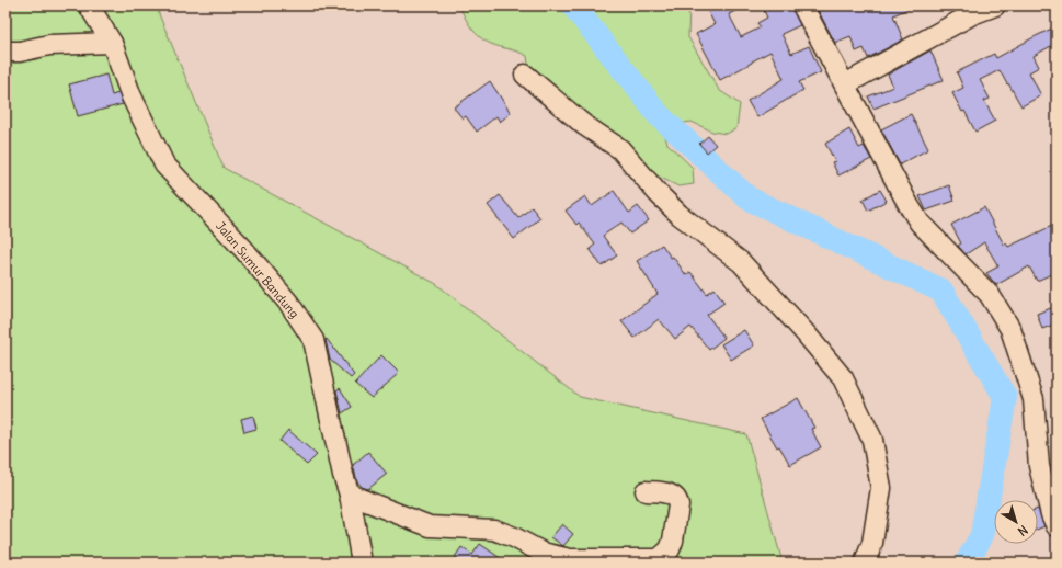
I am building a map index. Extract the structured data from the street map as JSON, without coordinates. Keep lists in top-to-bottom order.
{
  "streets": {
    "street": ["Jalan Sumur Bandung"]
  },
  "north": "bottom right"
}
